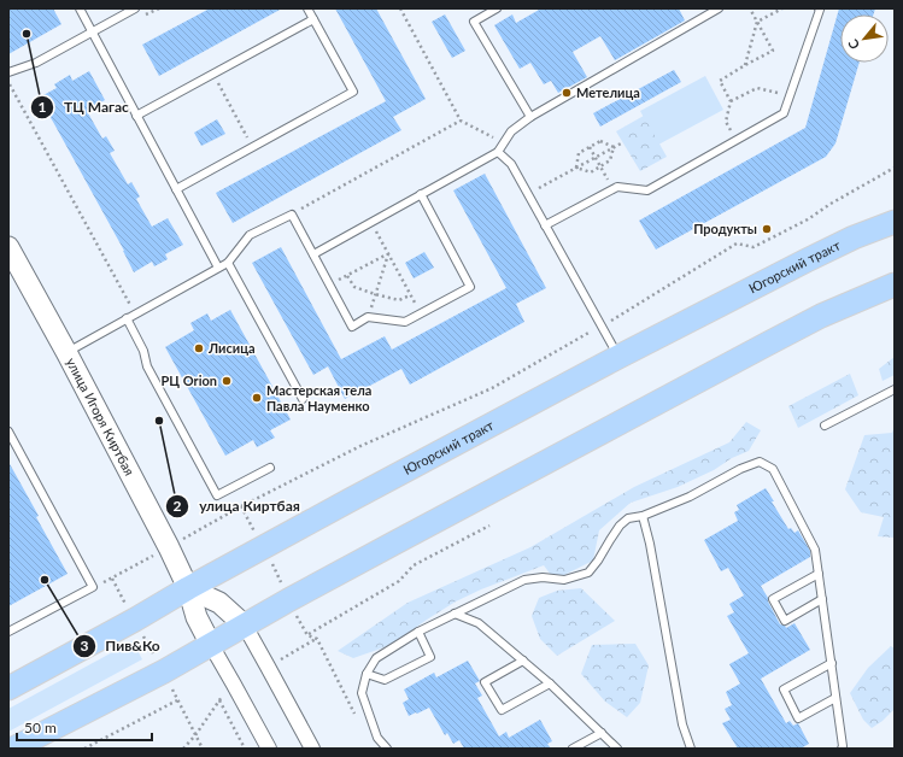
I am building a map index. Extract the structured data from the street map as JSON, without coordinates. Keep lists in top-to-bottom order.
{
  "streets": {
    "main road": ["Югорский тракт", "улица Игоря Киртбая"]
  },
  "crossings": [
    ["Югорский тракт", "улица Игоря Киртбая"]
  ],
  "places": [
    "ТЦ Магас",
    "Метелица",
    "Продукты",
    "Лисица",
    "РЦ Orion",
    "Мастерская тела Павла Науменко",
    "улица Киртбая",
    "Пив&Ко"
  ],
  "scale_bar": "50 m",
  "north": "bottom left"
}
